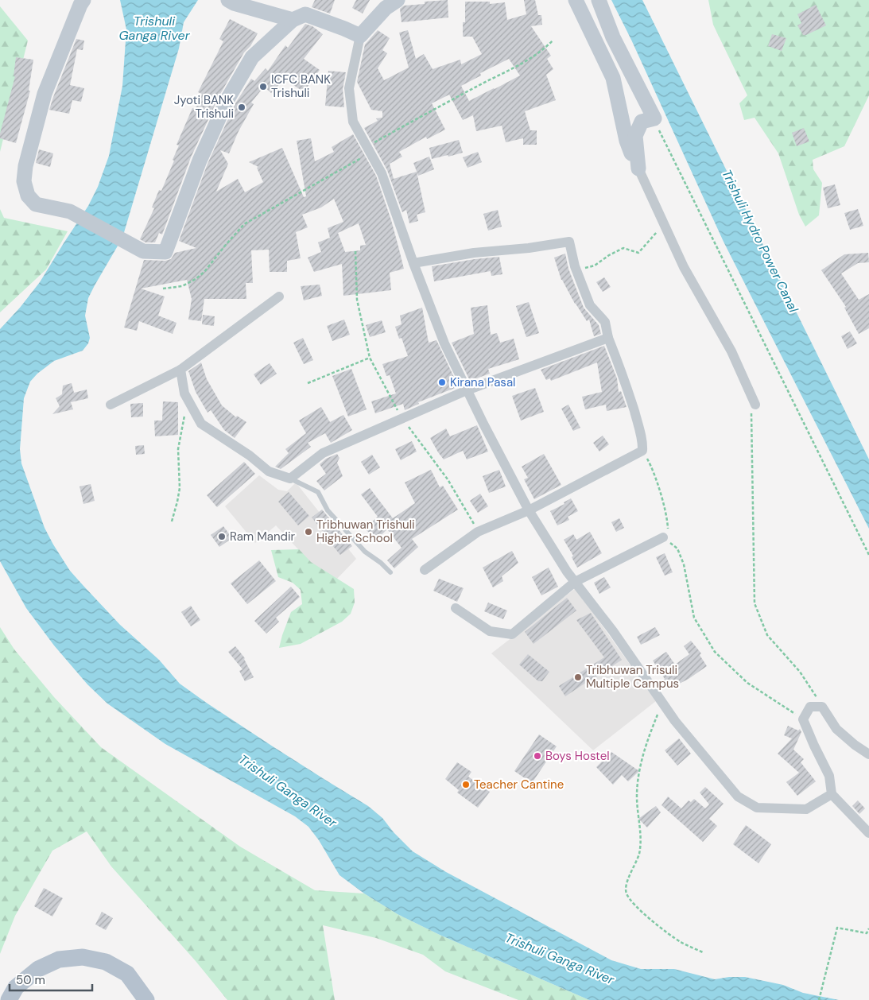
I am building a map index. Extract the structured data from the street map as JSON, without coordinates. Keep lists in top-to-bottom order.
{
  "water": ["Trishuli Ganga River", "Trishuli Hydro Power Canal"],
  "places": [
    "ICFC BANK Trishuli",
    "Jyoti BANK Trishuli",
    "Kirana Pasal",
    "Tribhuwan Trishuli Higher School",
    "Ram Mandir",
    "Tribhuwan Trisuli Multiple Campus",
    "Boys Hostel",
    "Teacher Cantine"
  ],
  "scale_bar": "50 m"
}
